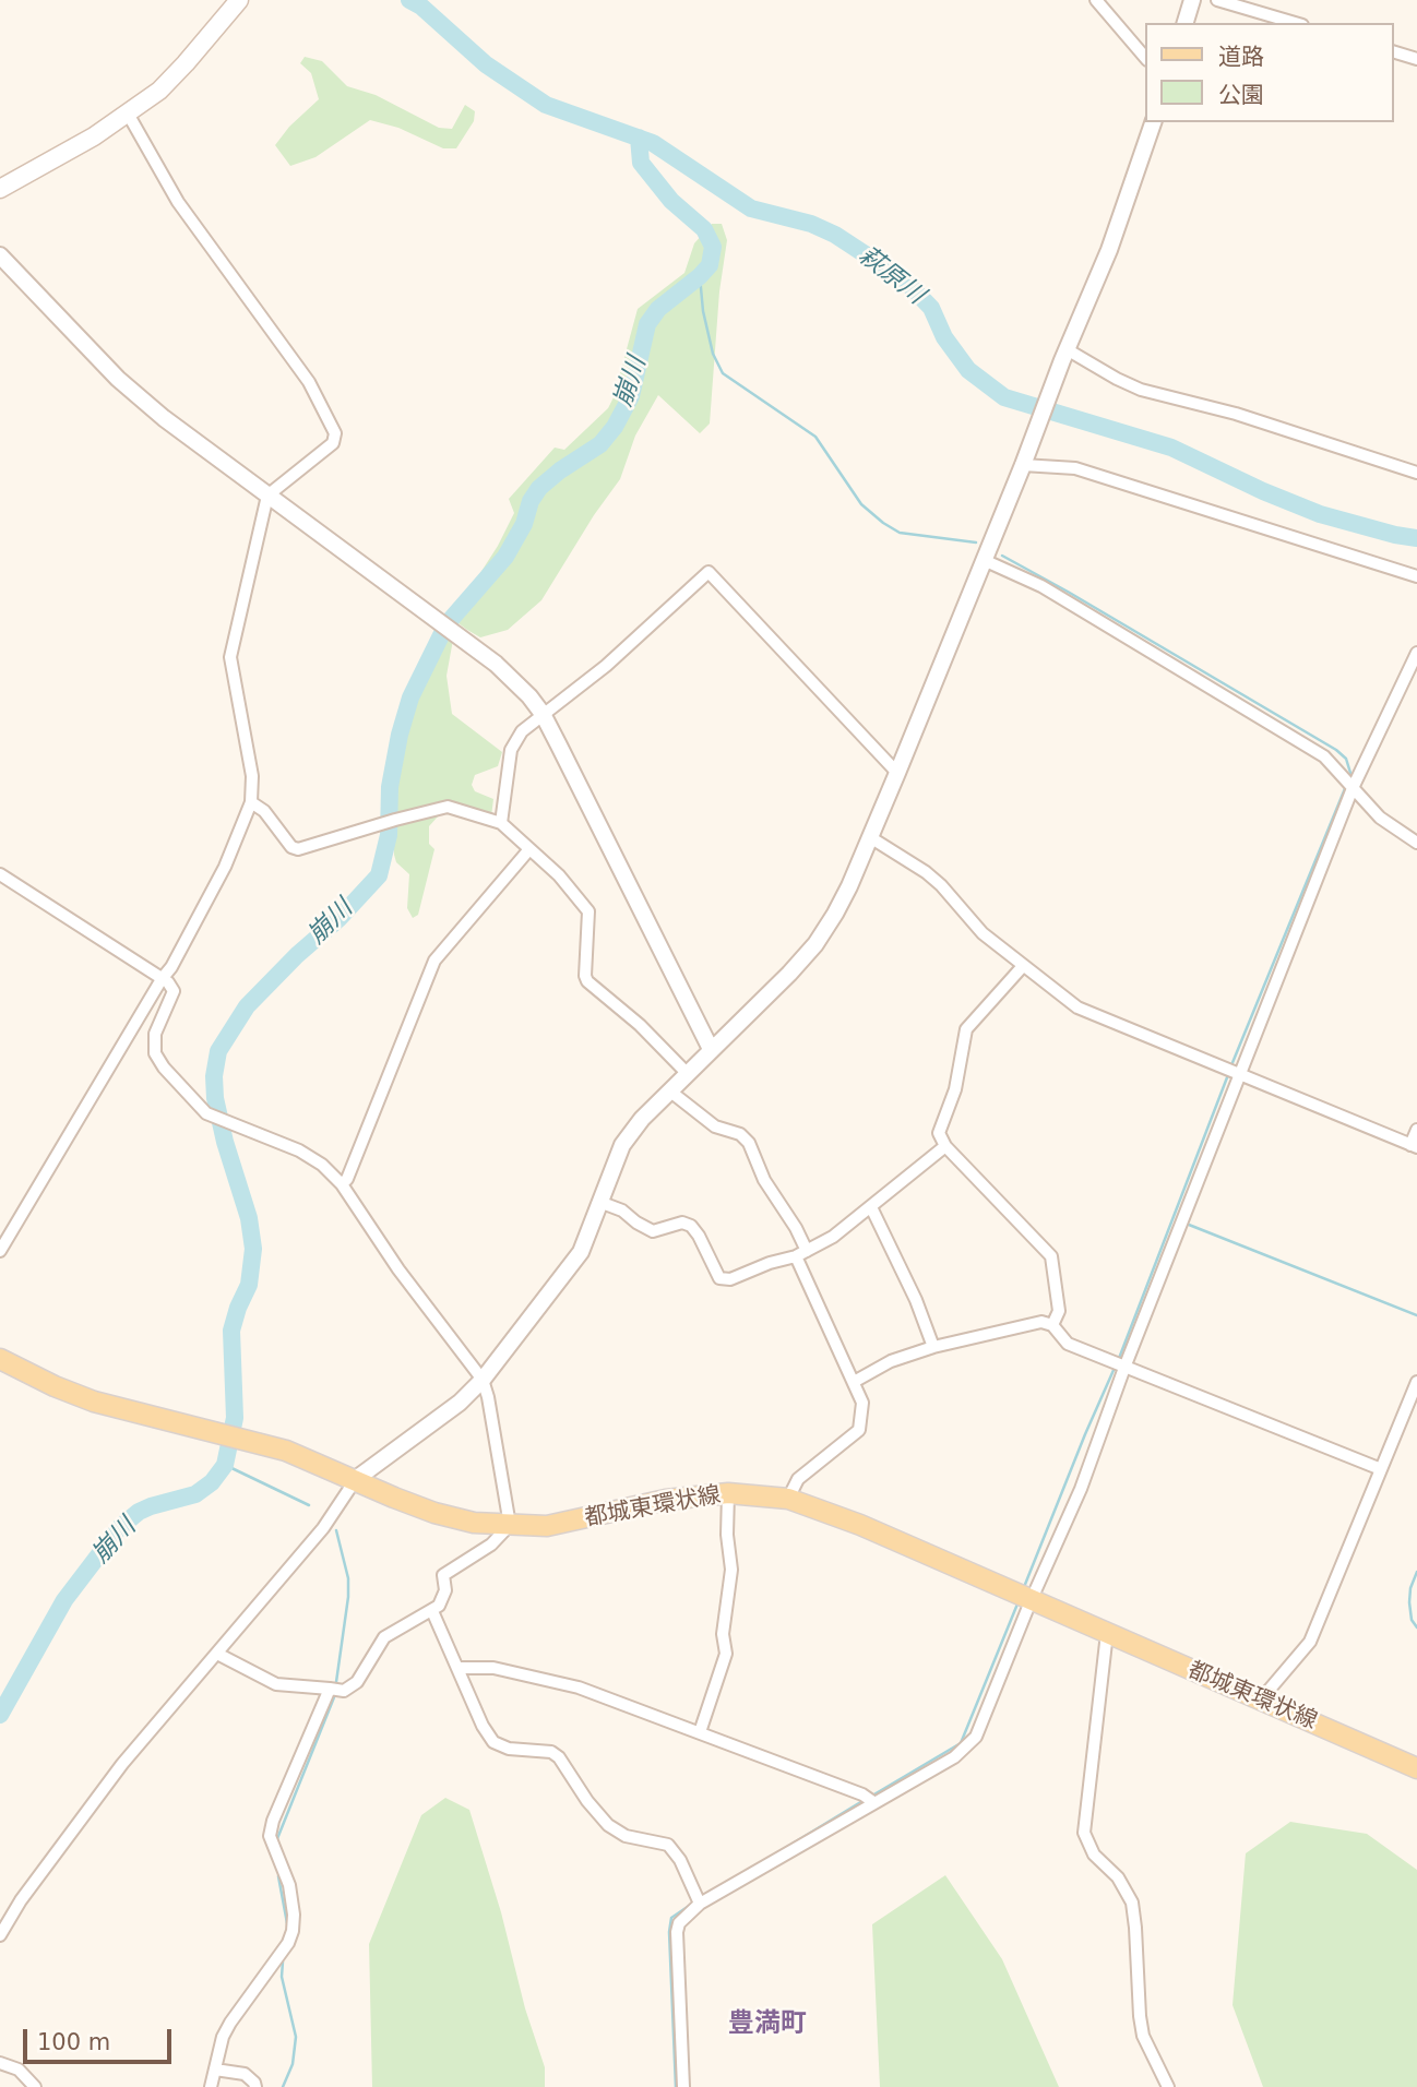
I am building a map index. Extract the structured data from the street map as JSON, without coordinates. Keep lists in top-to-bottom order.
{
  "streets": {
    "main road": ["都城東環状線"]
  },
  "districts": ["豊満町"],
  "water": ["萩原川", "崩川"],
  "legend": ["道路", "公園"],
  "scale_bar": "100 m"
}
